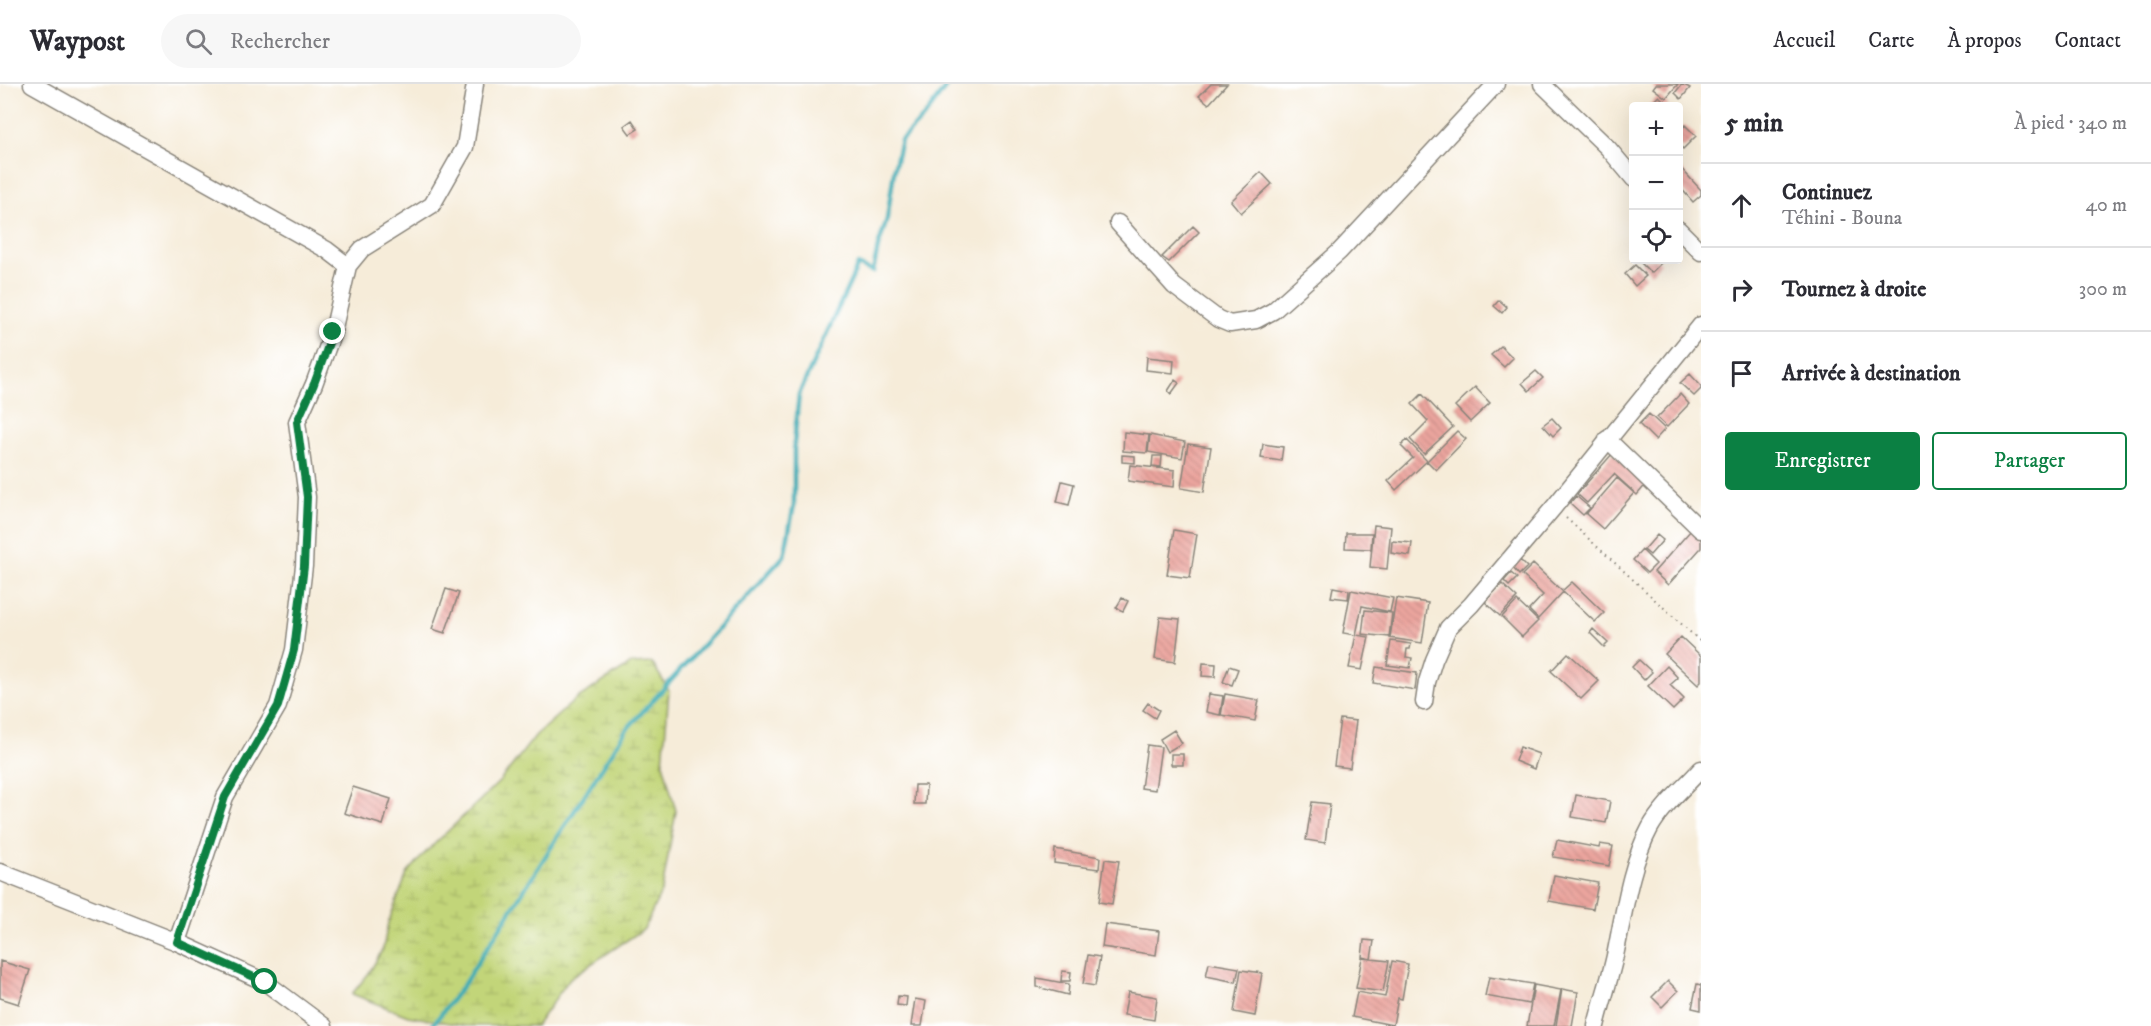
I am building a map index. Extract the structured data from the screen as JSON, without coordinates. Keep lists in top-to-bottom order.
{
  "page": {
    "header": "Waypost",
    "search": "Rechercher",
    "nav": [
      "Accueil",
      "Carte",
      "À propos",
      "Contact"
    ],
    "heading": ["5 min", "À pied · 340 m"],
    "map_buttons": ["+", "−"],
    "list": [
      ["Continuez", "Téhini - Bouna", "40 m"],
      ["Tournez à droite", "300 m"],
      "Arrivée à destination"
    ],
    "buttons": ["Enregistrer", "Partager"]
  }
}
